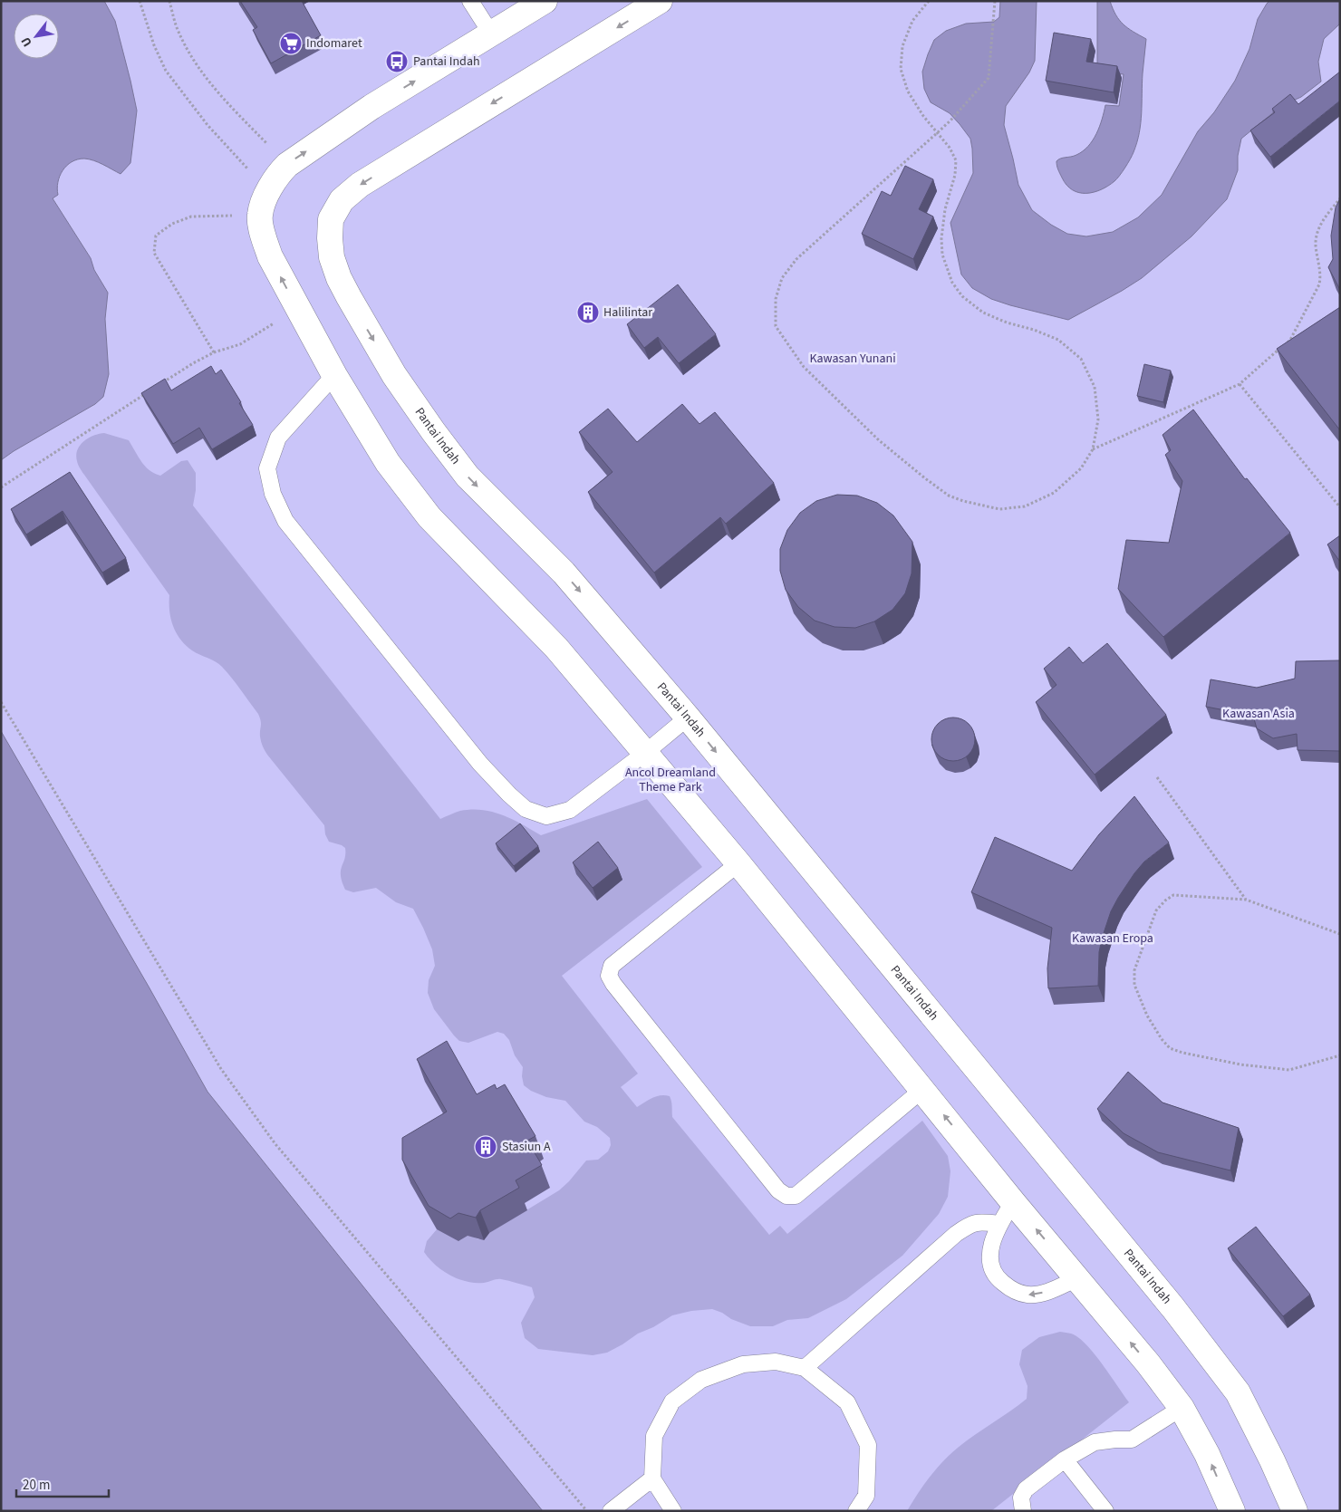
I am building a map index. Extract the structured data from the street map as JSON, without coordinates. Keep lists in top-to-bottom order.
{
  "streets": {
    "street": ["Pantai Indah"]
  },
  "parks": [
    "Kawasan Yunani",
    "Kawasan Asia",
    "Ancol Dreamland Theme Park",
    "Kawasan Eropa"
  ],
  "places": {
    "supermarket": ["Indomaret"],
    "bus stop": ["Pantai Indah"],
    "building": ["Halilintar", "Stasiun A"]
  },
  "scale_bar": "20 m",
  "north": "bottom left"
}
